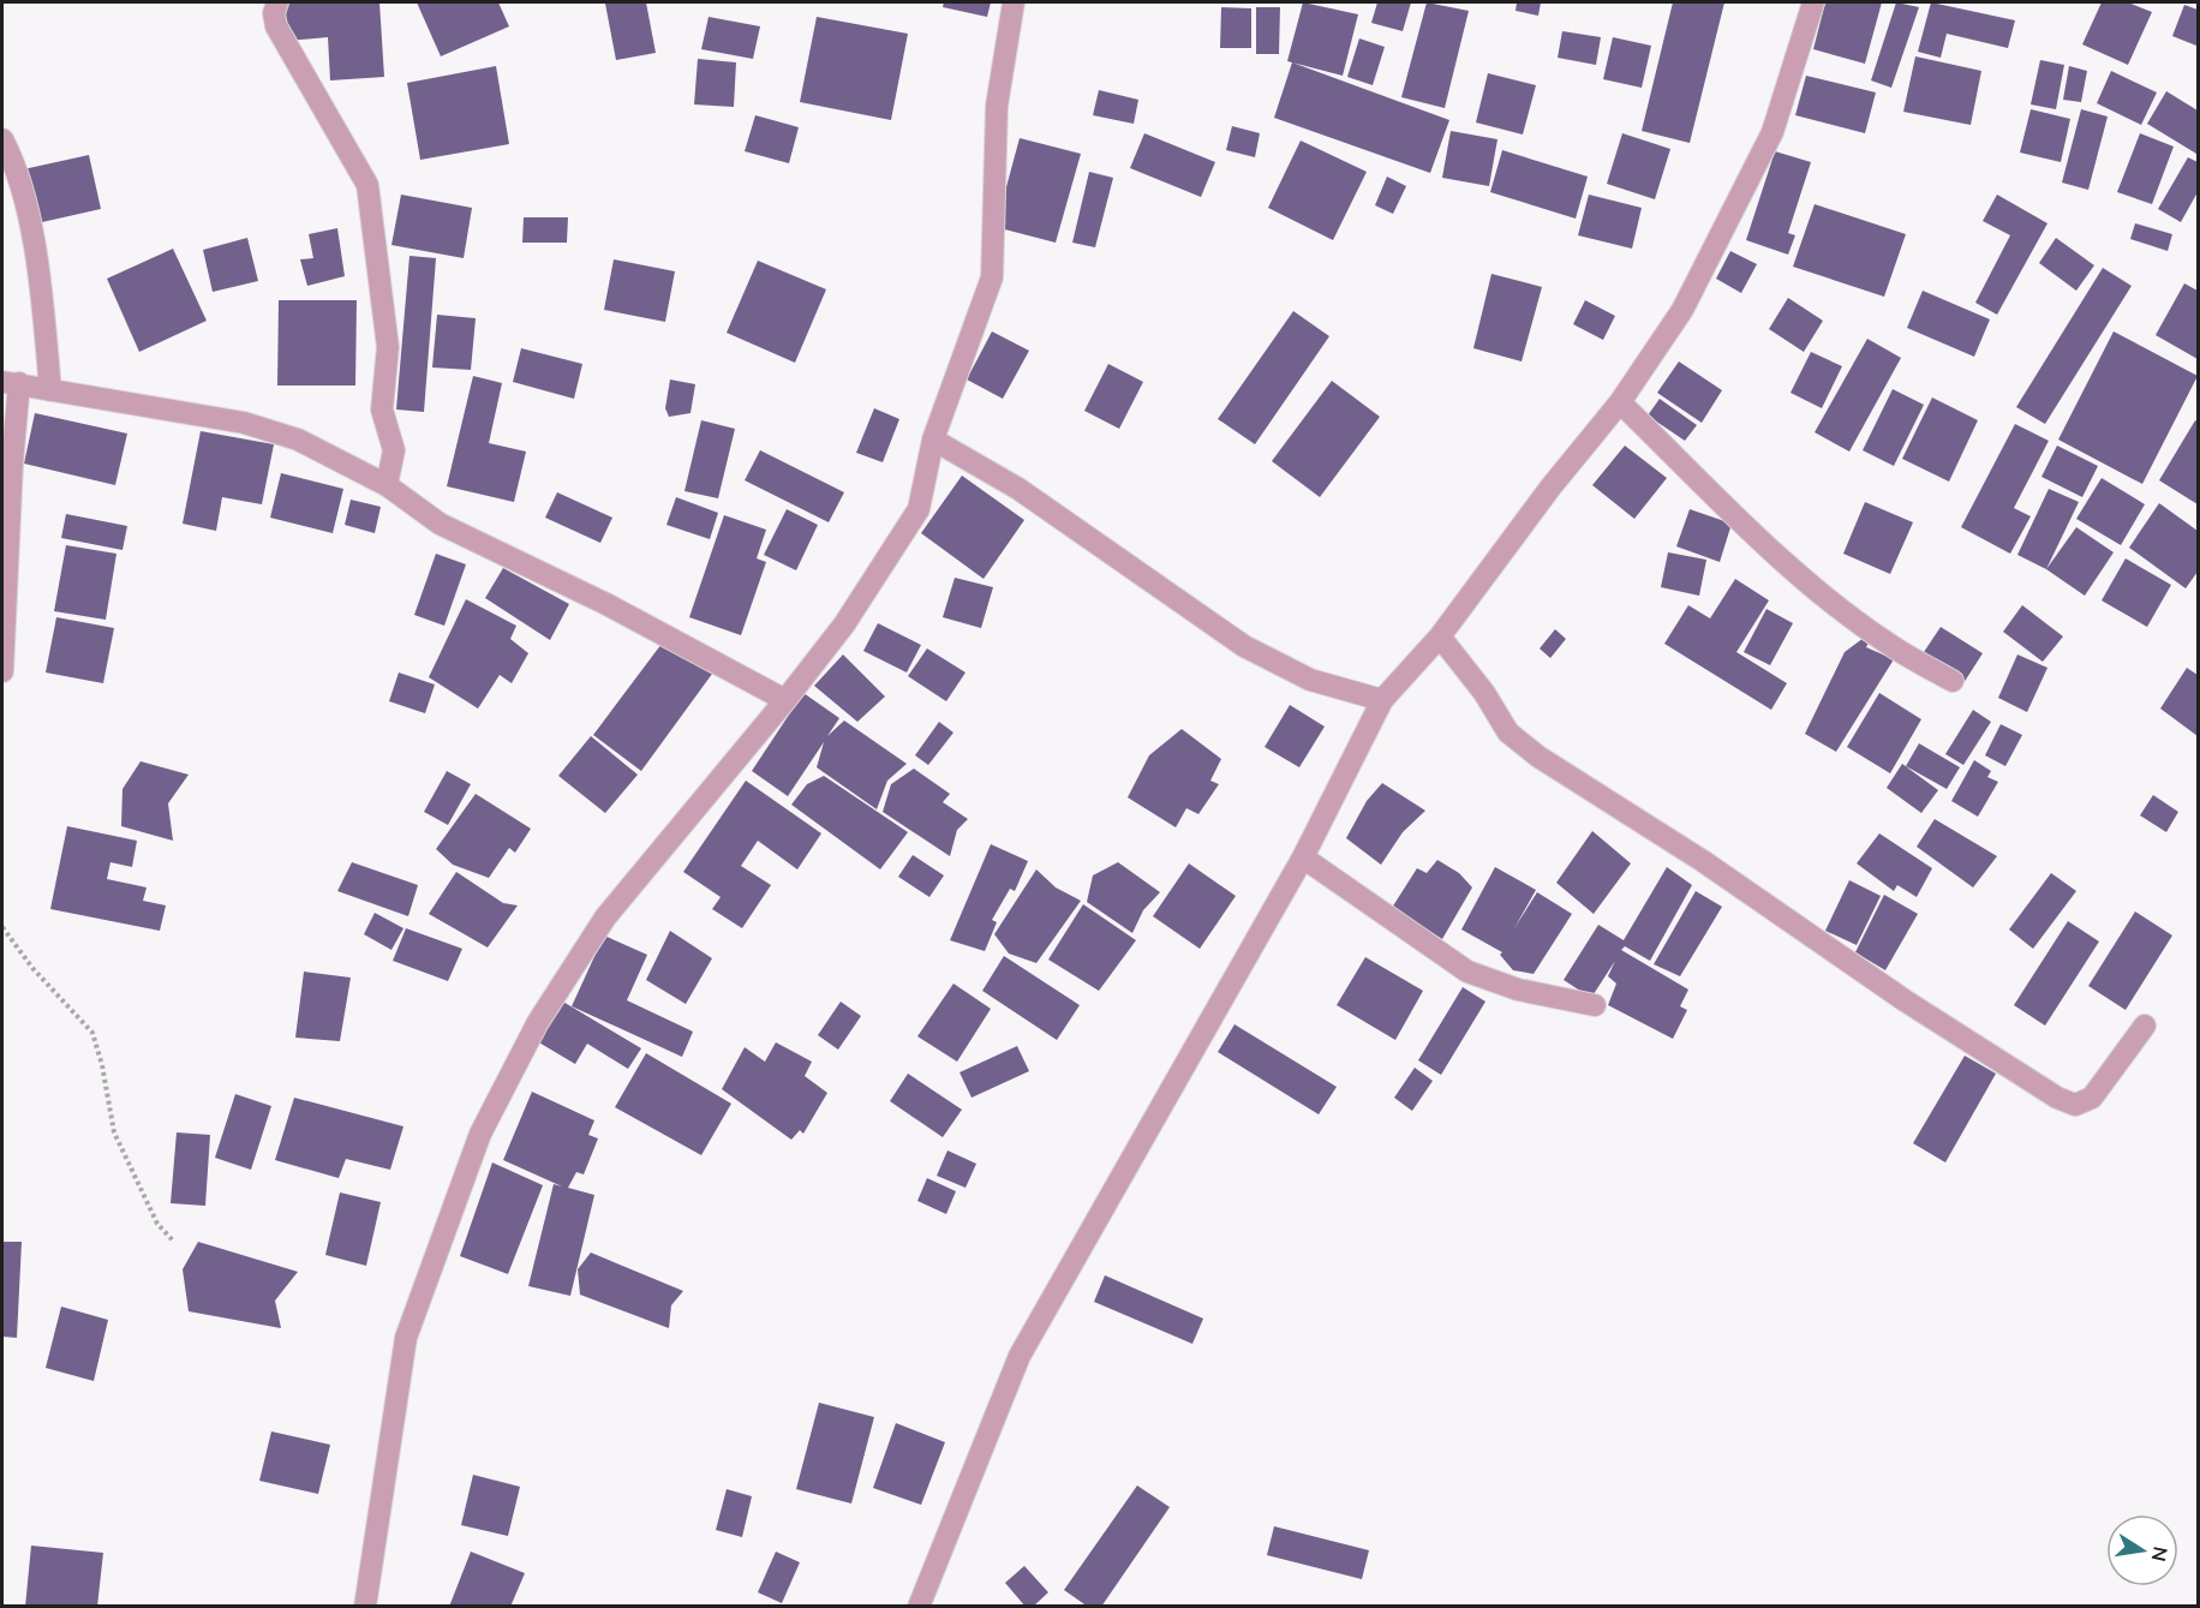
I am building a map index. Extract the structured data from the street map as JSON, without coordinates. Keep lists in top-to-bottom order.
{
  "north": "right"
}
